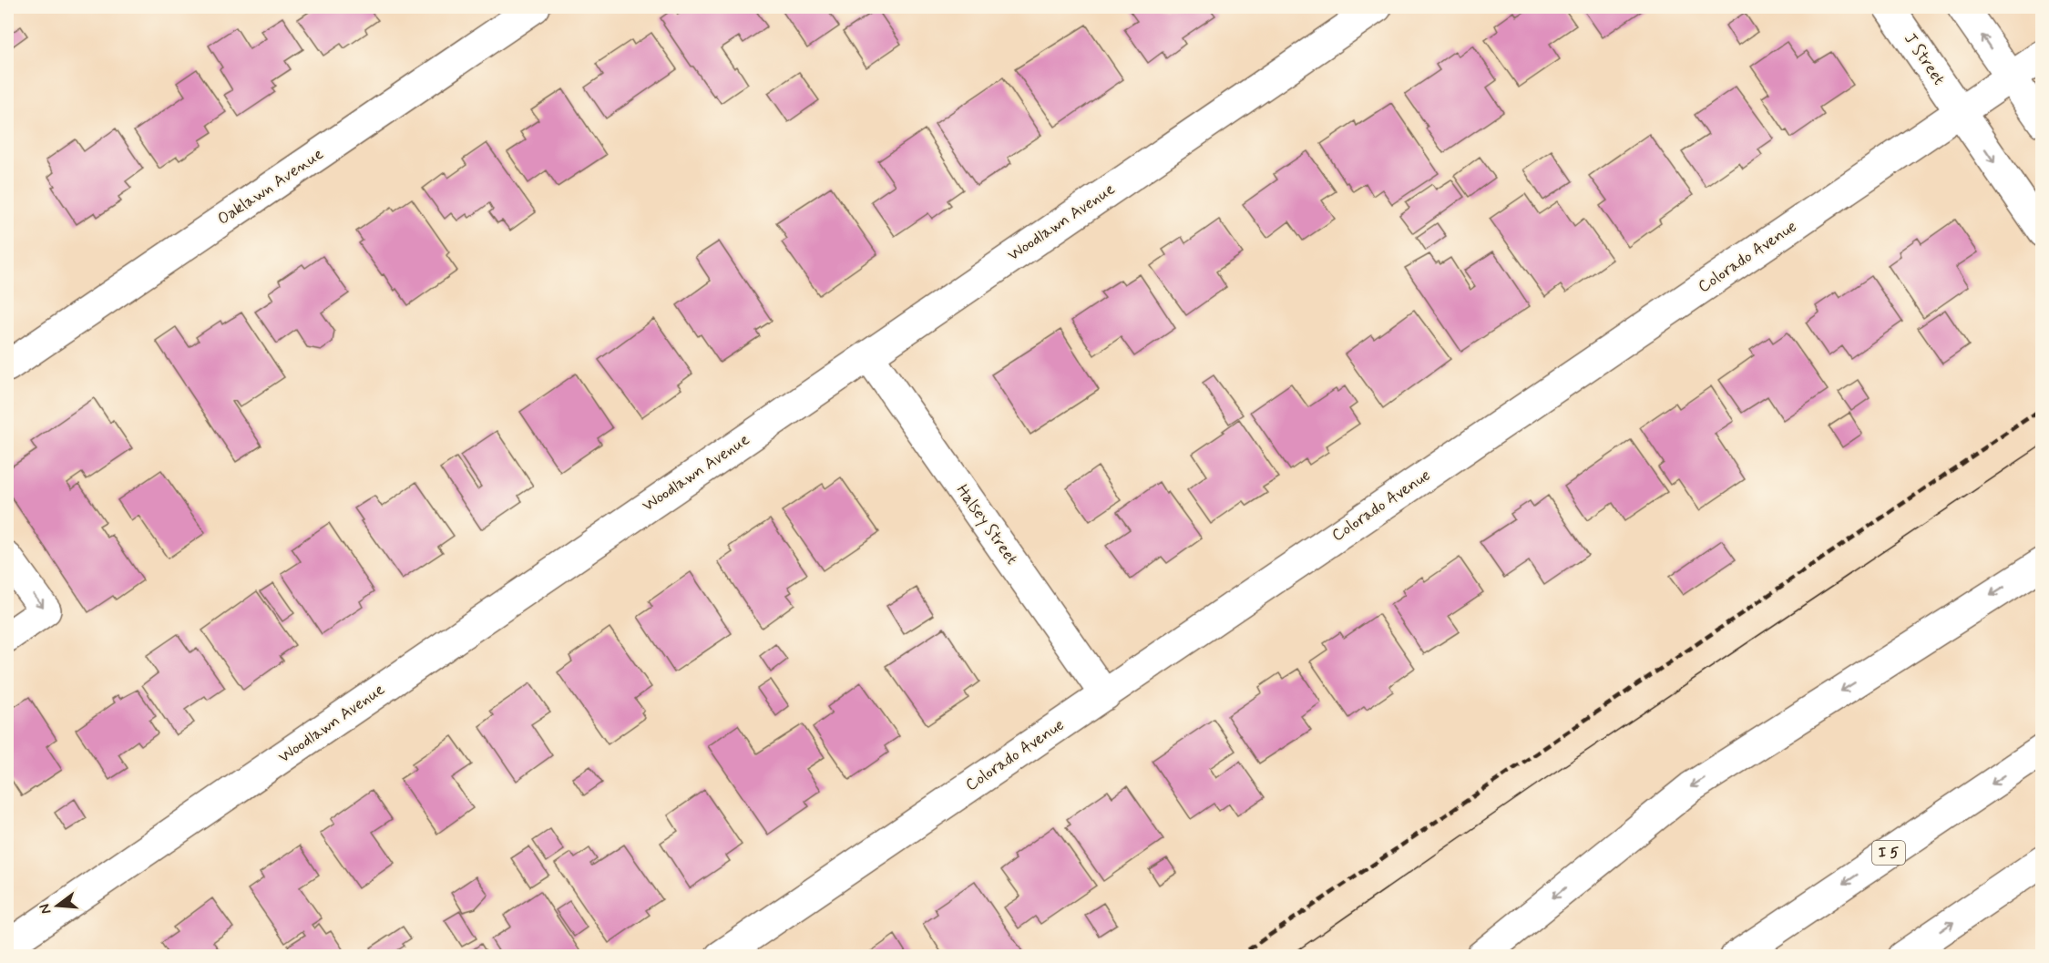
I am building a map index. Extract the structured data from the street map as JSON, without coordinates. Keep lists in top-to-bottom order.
{
  "streets": {
    "main road": [
      "J Street",
      "Oaklawn Avenue",
      "Woodlawn Avenue",
      "Colorado Avenue",
      "Halsey Street",
      "I 5"
    ]
  },
  "crossings": [
    ["J Street", "Colorado Avenue"],
    ["Woodlawn Avenue", "Halsey Street"],
    ["Colorado Avenue", "Halsey Street"]
  ],
  "north": "left"
}
